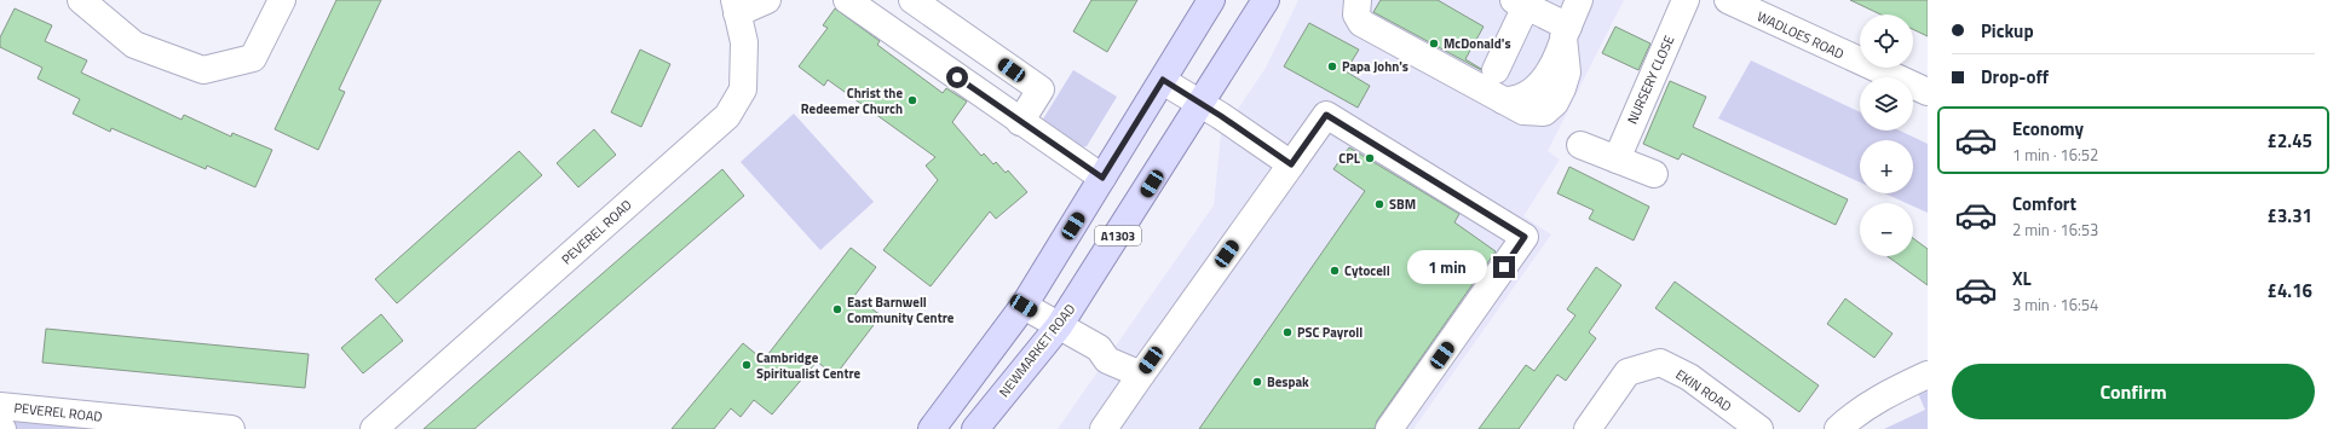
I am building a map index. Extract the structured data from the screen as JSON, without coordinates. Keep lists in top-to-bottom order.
{
  "streets": {
    "main road": ["A1303", "NEWMARKET ROAD"],
    "street": [
      "WADLOES ROAD",
      "NURSERY CLOSE",
      "PEVEREL ROAD",
      "EKIN ROAD"
    ]
  },
  "places": [
    "McDonald's",
    "Papa John's",
    "Christ the Redeemer Church",
    "CPL",
    "SBM",
    "Cytocell",
    "East Barnwell Community Centre",
    "PSC Payroll",
    "Cambridge Spiritualist Centre",
    "Bespak"
  ],
  "page": {
    "banner": ["Pickup", "Drop-off"],
    "map_buttons": ["+", "−"],
    "list": [
      {
        "name": "Economy",
        "note": "1 min · 16:52",
        "value": "£2.45"
      },
      {
        "name": "Comfort",
        "note": "2 min · 16:53",
        "value": "£3.31"
      },
      {
        "name": "XL",
        "note": "3 min · 16:54",
        "value": "£4.16"
      }
    ],
    "bubble": "1 min",
    "buttons": "Confirm"
  }
}
